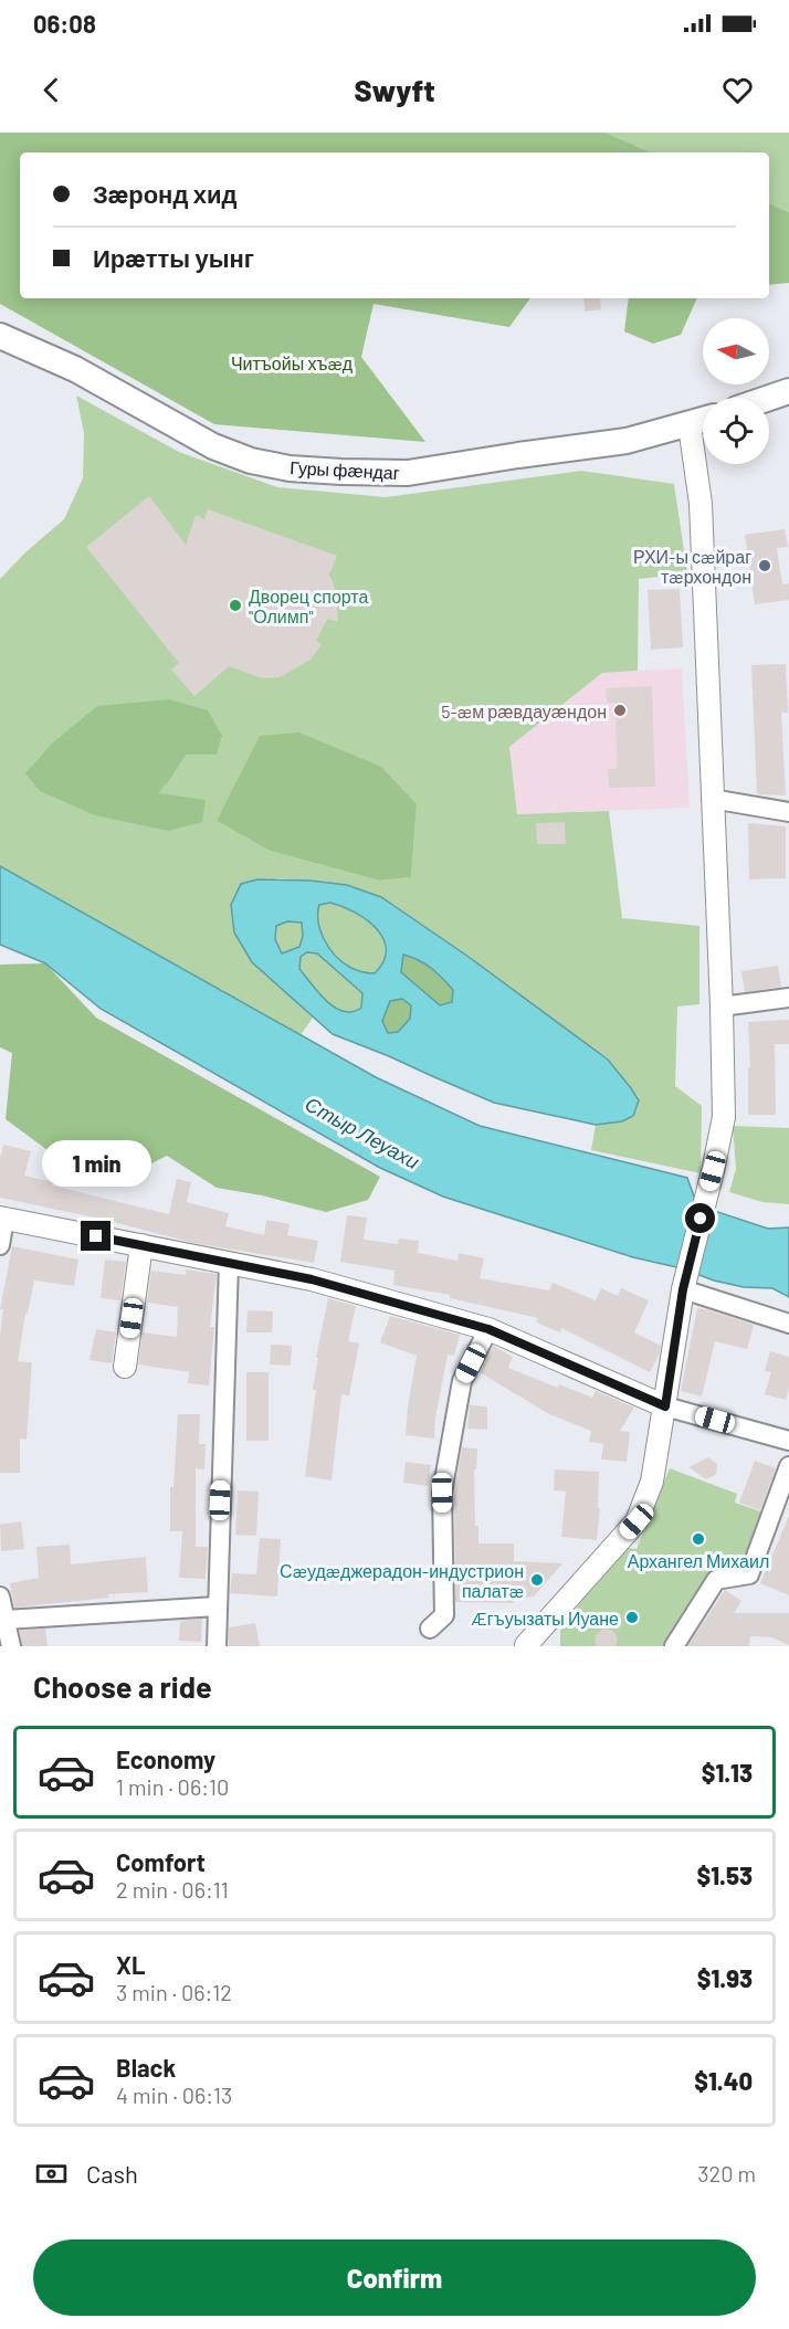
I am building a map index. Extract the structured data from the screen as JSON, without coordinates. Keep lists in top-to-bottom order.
{
  "streets": {
    "main road": ["Гуры фӕндаг"]
  },
  "water": ["Стыр Леуахи"],
  "parks": ["Читъойы хъæд"],
  "places": [
    "РХИ-ы сæйраг тæрхондон",
    "Дворец спорта \"Олимп\"",
    "5-æм рӕвдауӕндон",
    "Архангел Михаил",
    "Сæудæджерадон-индустрион палатæ",
    "Æгъуызаты Иуане"
  ],
  "north": "left",
  "page": {
    "status": "06:08",
    "header": "Swyft",
    "banner": ["Зæронд хид", "Ирæтты уынг"],
    "bubble": "1 min",
    "heading": "Choose a ride",
    "list": [
      {
        "name": "Economy",
        "note": "1 min · 06:10",
        "value": "$1.13"
      },
      {
        "name": "Comfort",
        "note": "2 min · 06:11",
        "value": "$1.53"
      },
      {
        "name": "XL",
        "note": "3 min · 06:12",
        "value": "$1.93"
      },
      {
        "name": "Black",
        "note": "4 min · 06:13",
        "value": "$1.40"
      }
    ],
    "pay": ["Cash", "320 m"],
    "buttons": "Confirm"
  }
}
